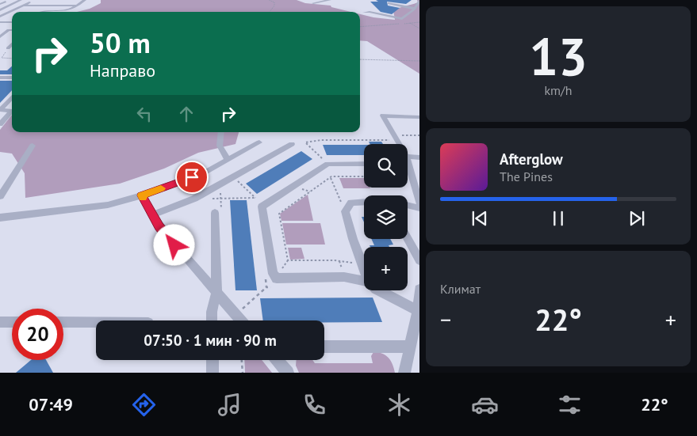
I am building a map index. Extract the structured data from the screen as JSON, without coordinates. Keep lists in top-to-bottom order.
{
  "page": {
    "tile": [
      ["13", "km/h"],
      "Климат"
    ],
    "turn": ["50 m", "Направо"],
    "song": ["Afterglow", "The Pines"],
    "map_buttons": "+",
    "heat": ["−", "22°", "+"],
    "limit": "20",
    "trip": "07:50 · 1 мин · 90 m",
    "tabs": ["07:49", "22°"]
  }
}
